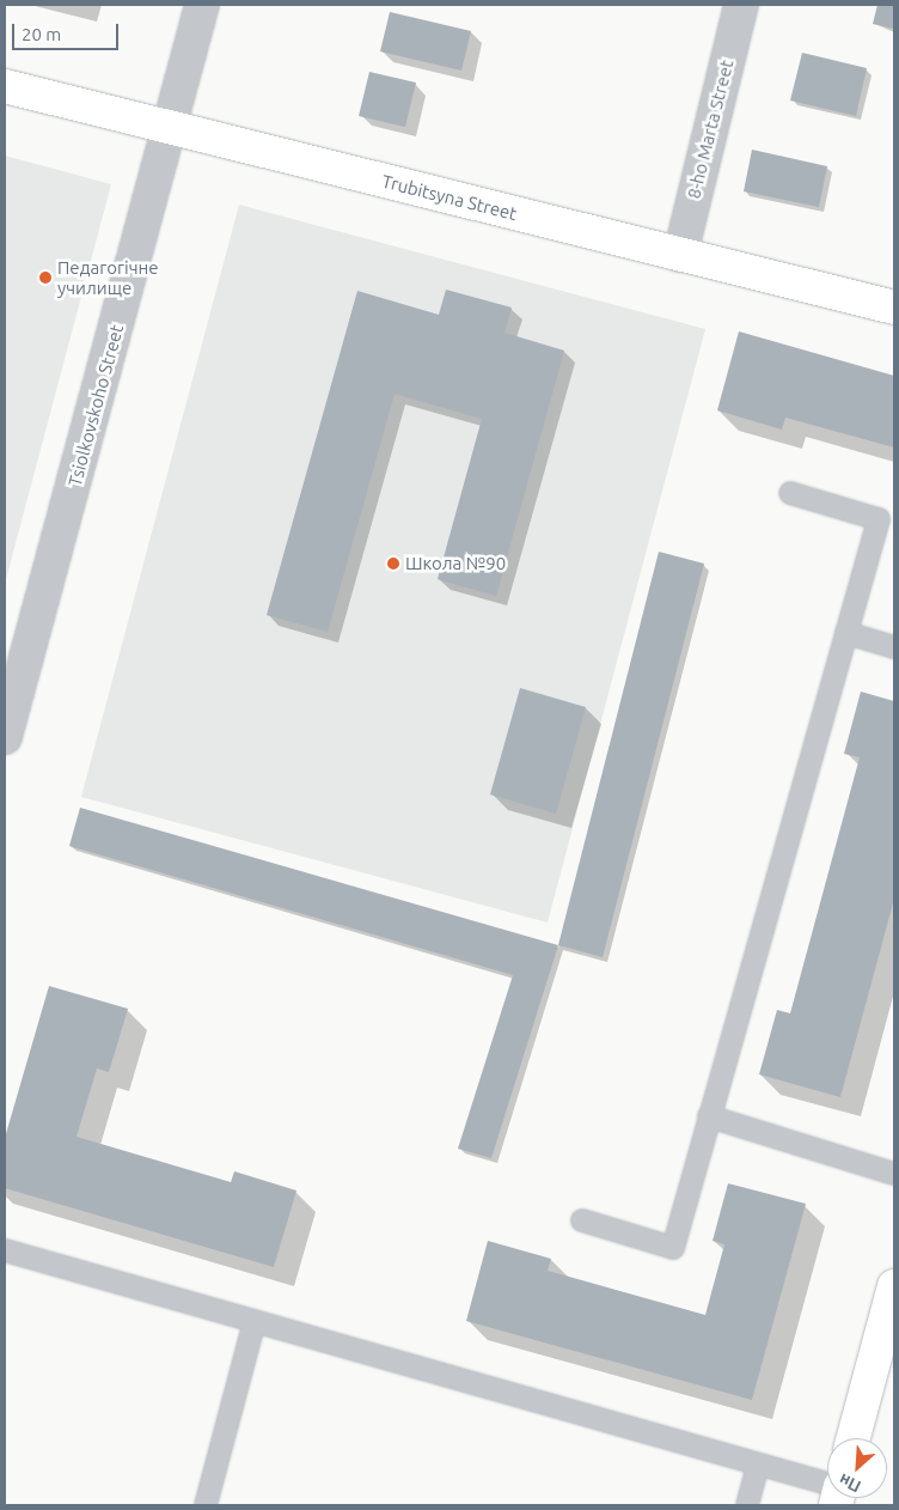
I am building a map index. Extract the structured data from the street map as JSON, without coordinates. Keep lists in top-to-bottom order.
{
  "streets": {
    "street": ["8-ho Marta Street", "Trubitsyna Street", "Tsiolkovskoho Street"]
  },
  "crossings": [
    ["8-ho Marta Street", "Trubitsyna Street"],
    ["Trubitsyna Street", "Tsiolkovskoho Street"]
  ],
  "places": ["Педагогічне училище", "Школа №90"],
  "scale_bar": "20 m",
  "north": "bottom left"
}
